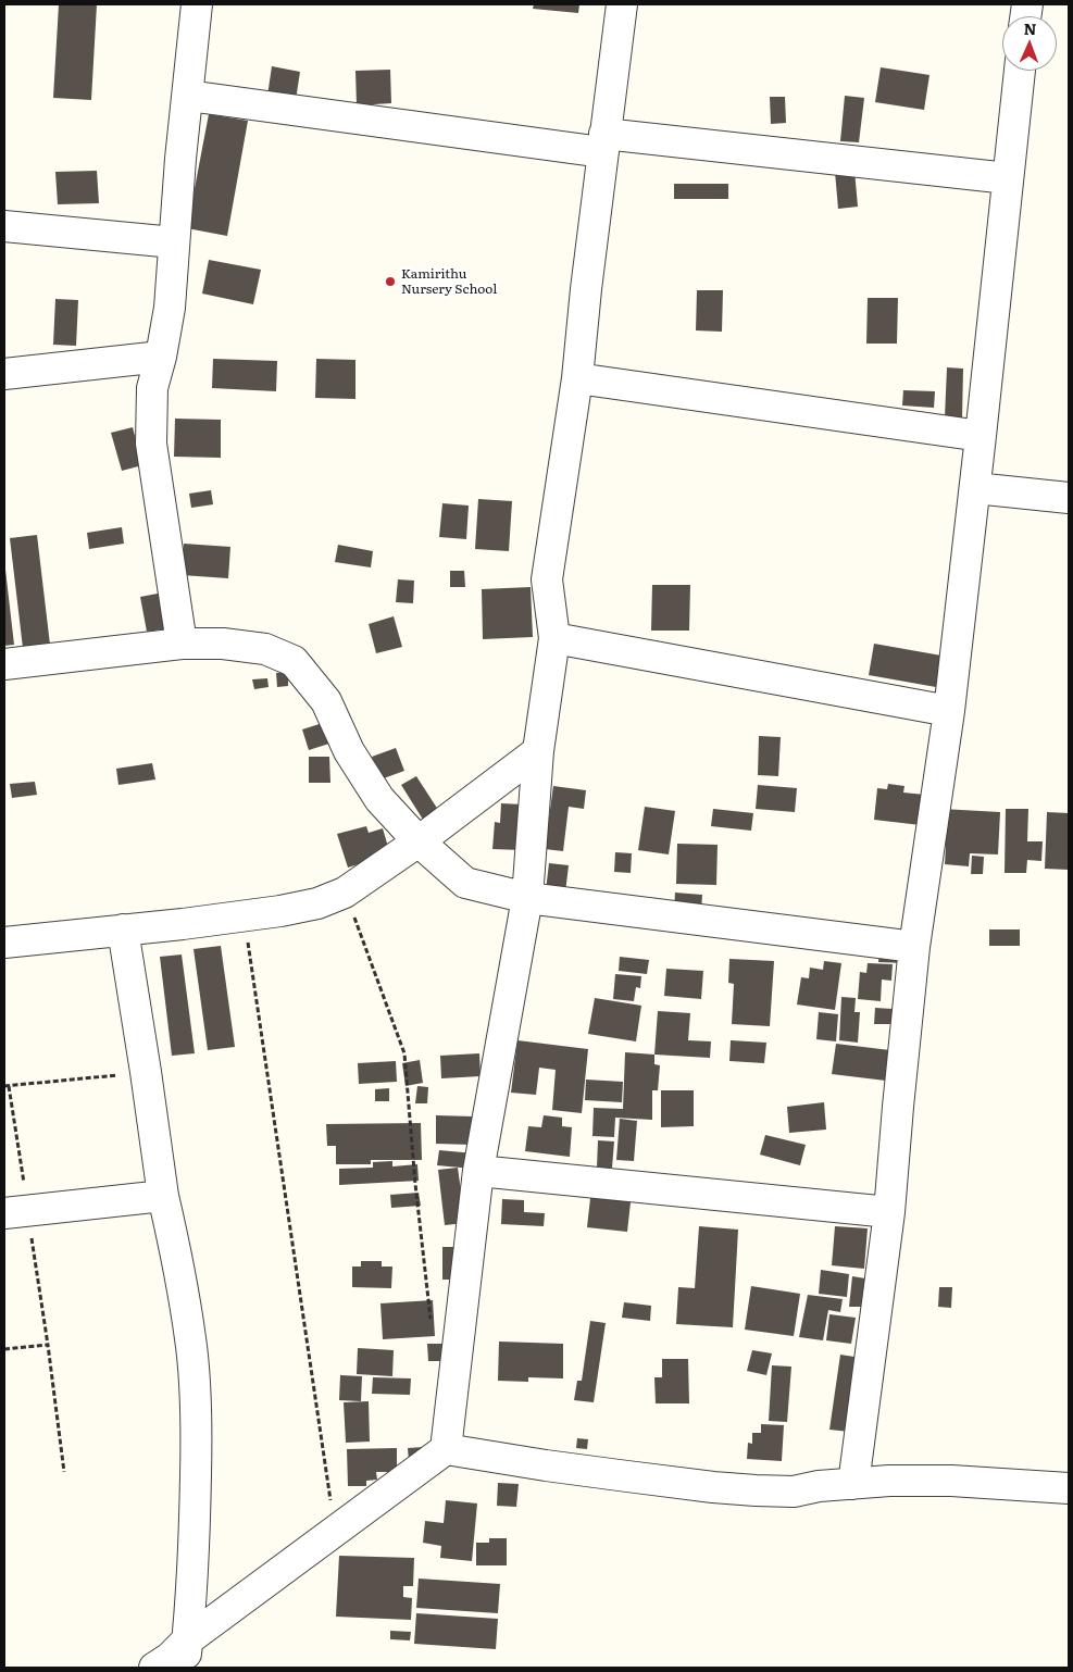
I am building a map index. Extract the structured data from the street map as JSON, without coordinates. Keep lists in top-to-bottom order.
{
  "places": ["Kamirithu Nursery School"],
  "north": "top"
}
